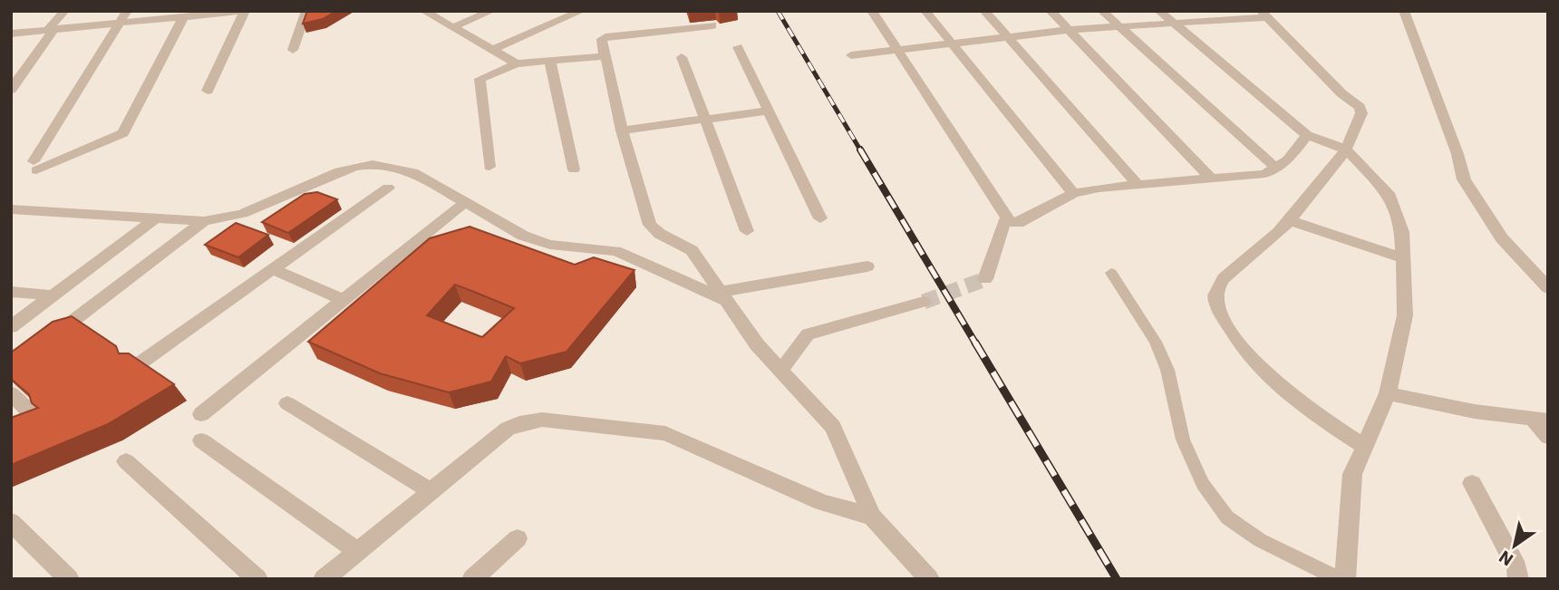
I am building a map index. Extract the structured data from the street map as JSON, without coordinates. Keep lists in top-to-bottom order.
{
  "north": "bottom left"
}
